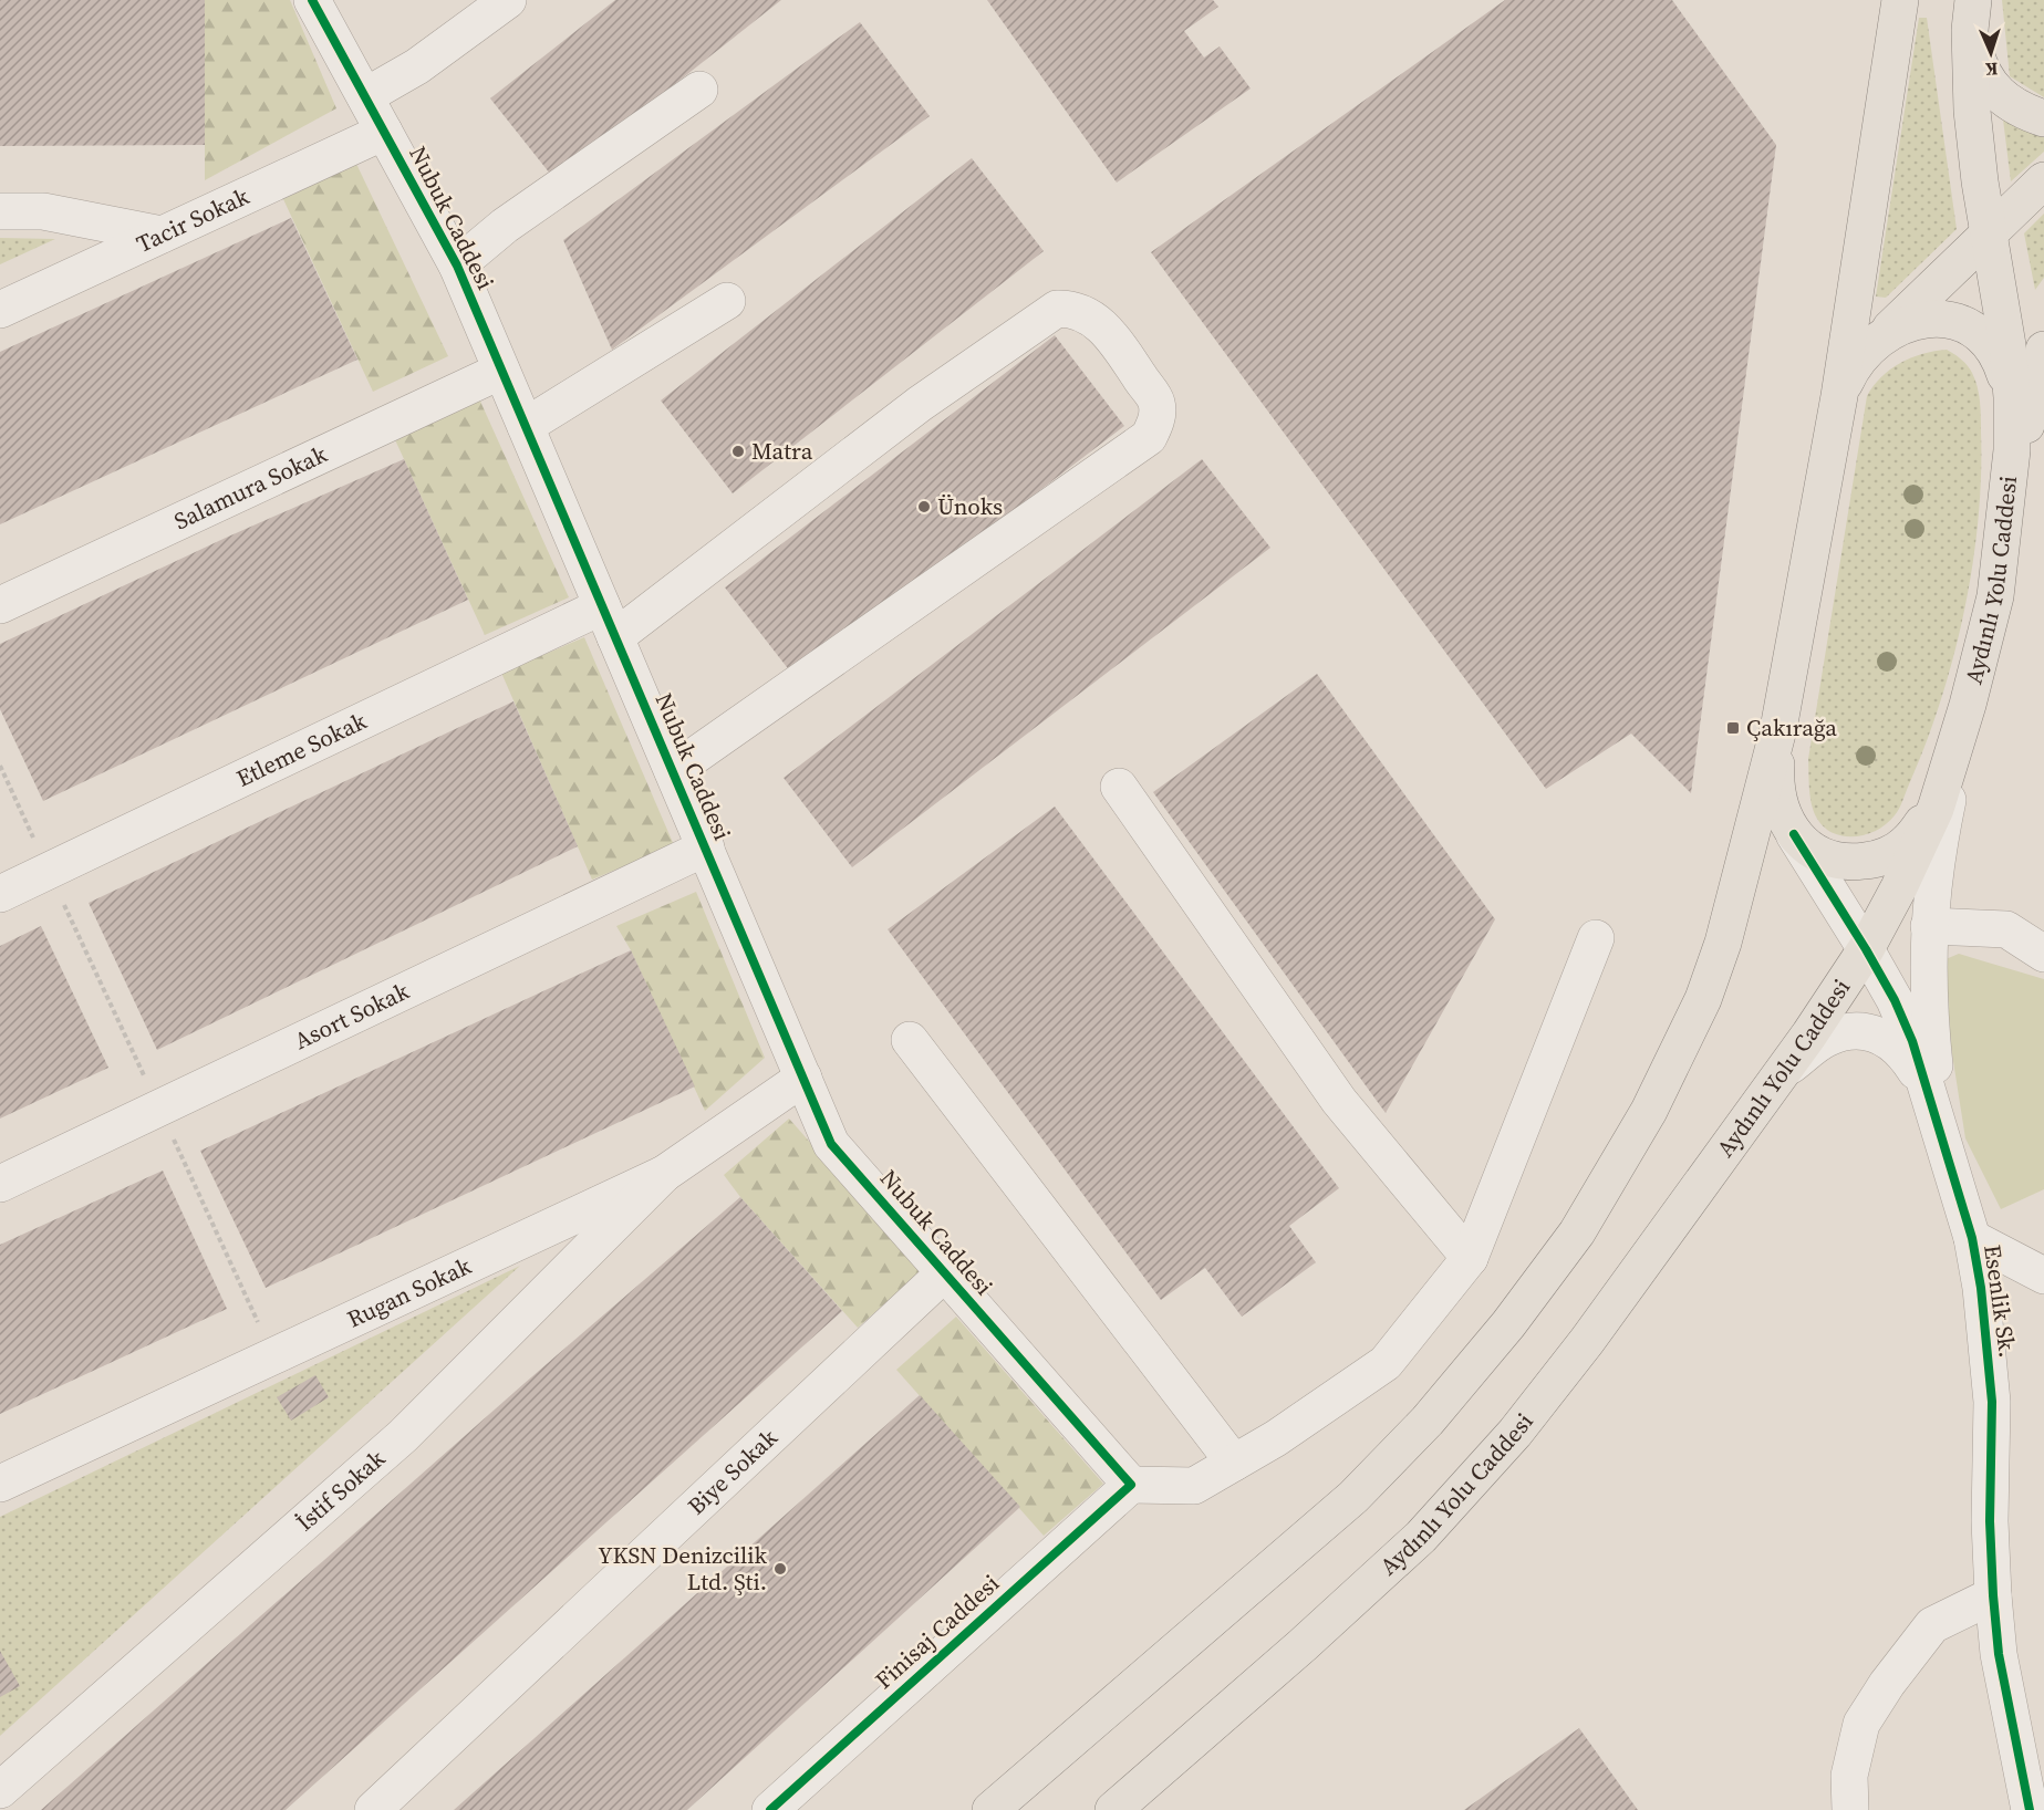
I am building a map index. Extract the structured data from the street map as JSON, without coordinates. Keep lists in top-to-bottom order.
{
  "streets": {
    "main road": ["Aydınlı Yolu Caddesi"],
    "street": [
      "Nubuk Caddesi",
      "Tacir Sokak",
      "Salamura Sokak",
      "Etleme Sokak",
      "Asort Sokak",
      "Rugan Sokak",
      "Esenlik Sk.",
      "Biye Sokak",
      "İstif Sokak",
      "Finisaj Caddesi"
    ]
  },
  "crossings": [
    ["Nubuk Caddesi", "Tacir Sokak"],
    ["Nubuk Caddesi", "Salamura Sokak"],
    ["Nubuk Caddesi", "Etleme Sokak"],
    ["Nubuk Caddesi", "Asort Sokak"],
    ["Nubuk Caddesi", "Rugan Sokak"],
    ["Nubuk Caddesi", "Biye Sokak"],
    ["Nubuk Caddesi", "Finisaj Caddesi"],
    ["Aydınlı Yolu Caddesi", "Esenlik Sk."],
    ["Rugan Sokak", "İstif Sokak"]
  ],
  "places": {
    "other": ["Matra", "Ünoks", "YKSN Denizcilik Ltd. Şti."],
    "transit": ["Çakırağa"]
  },
  "north": "bottom"
}
